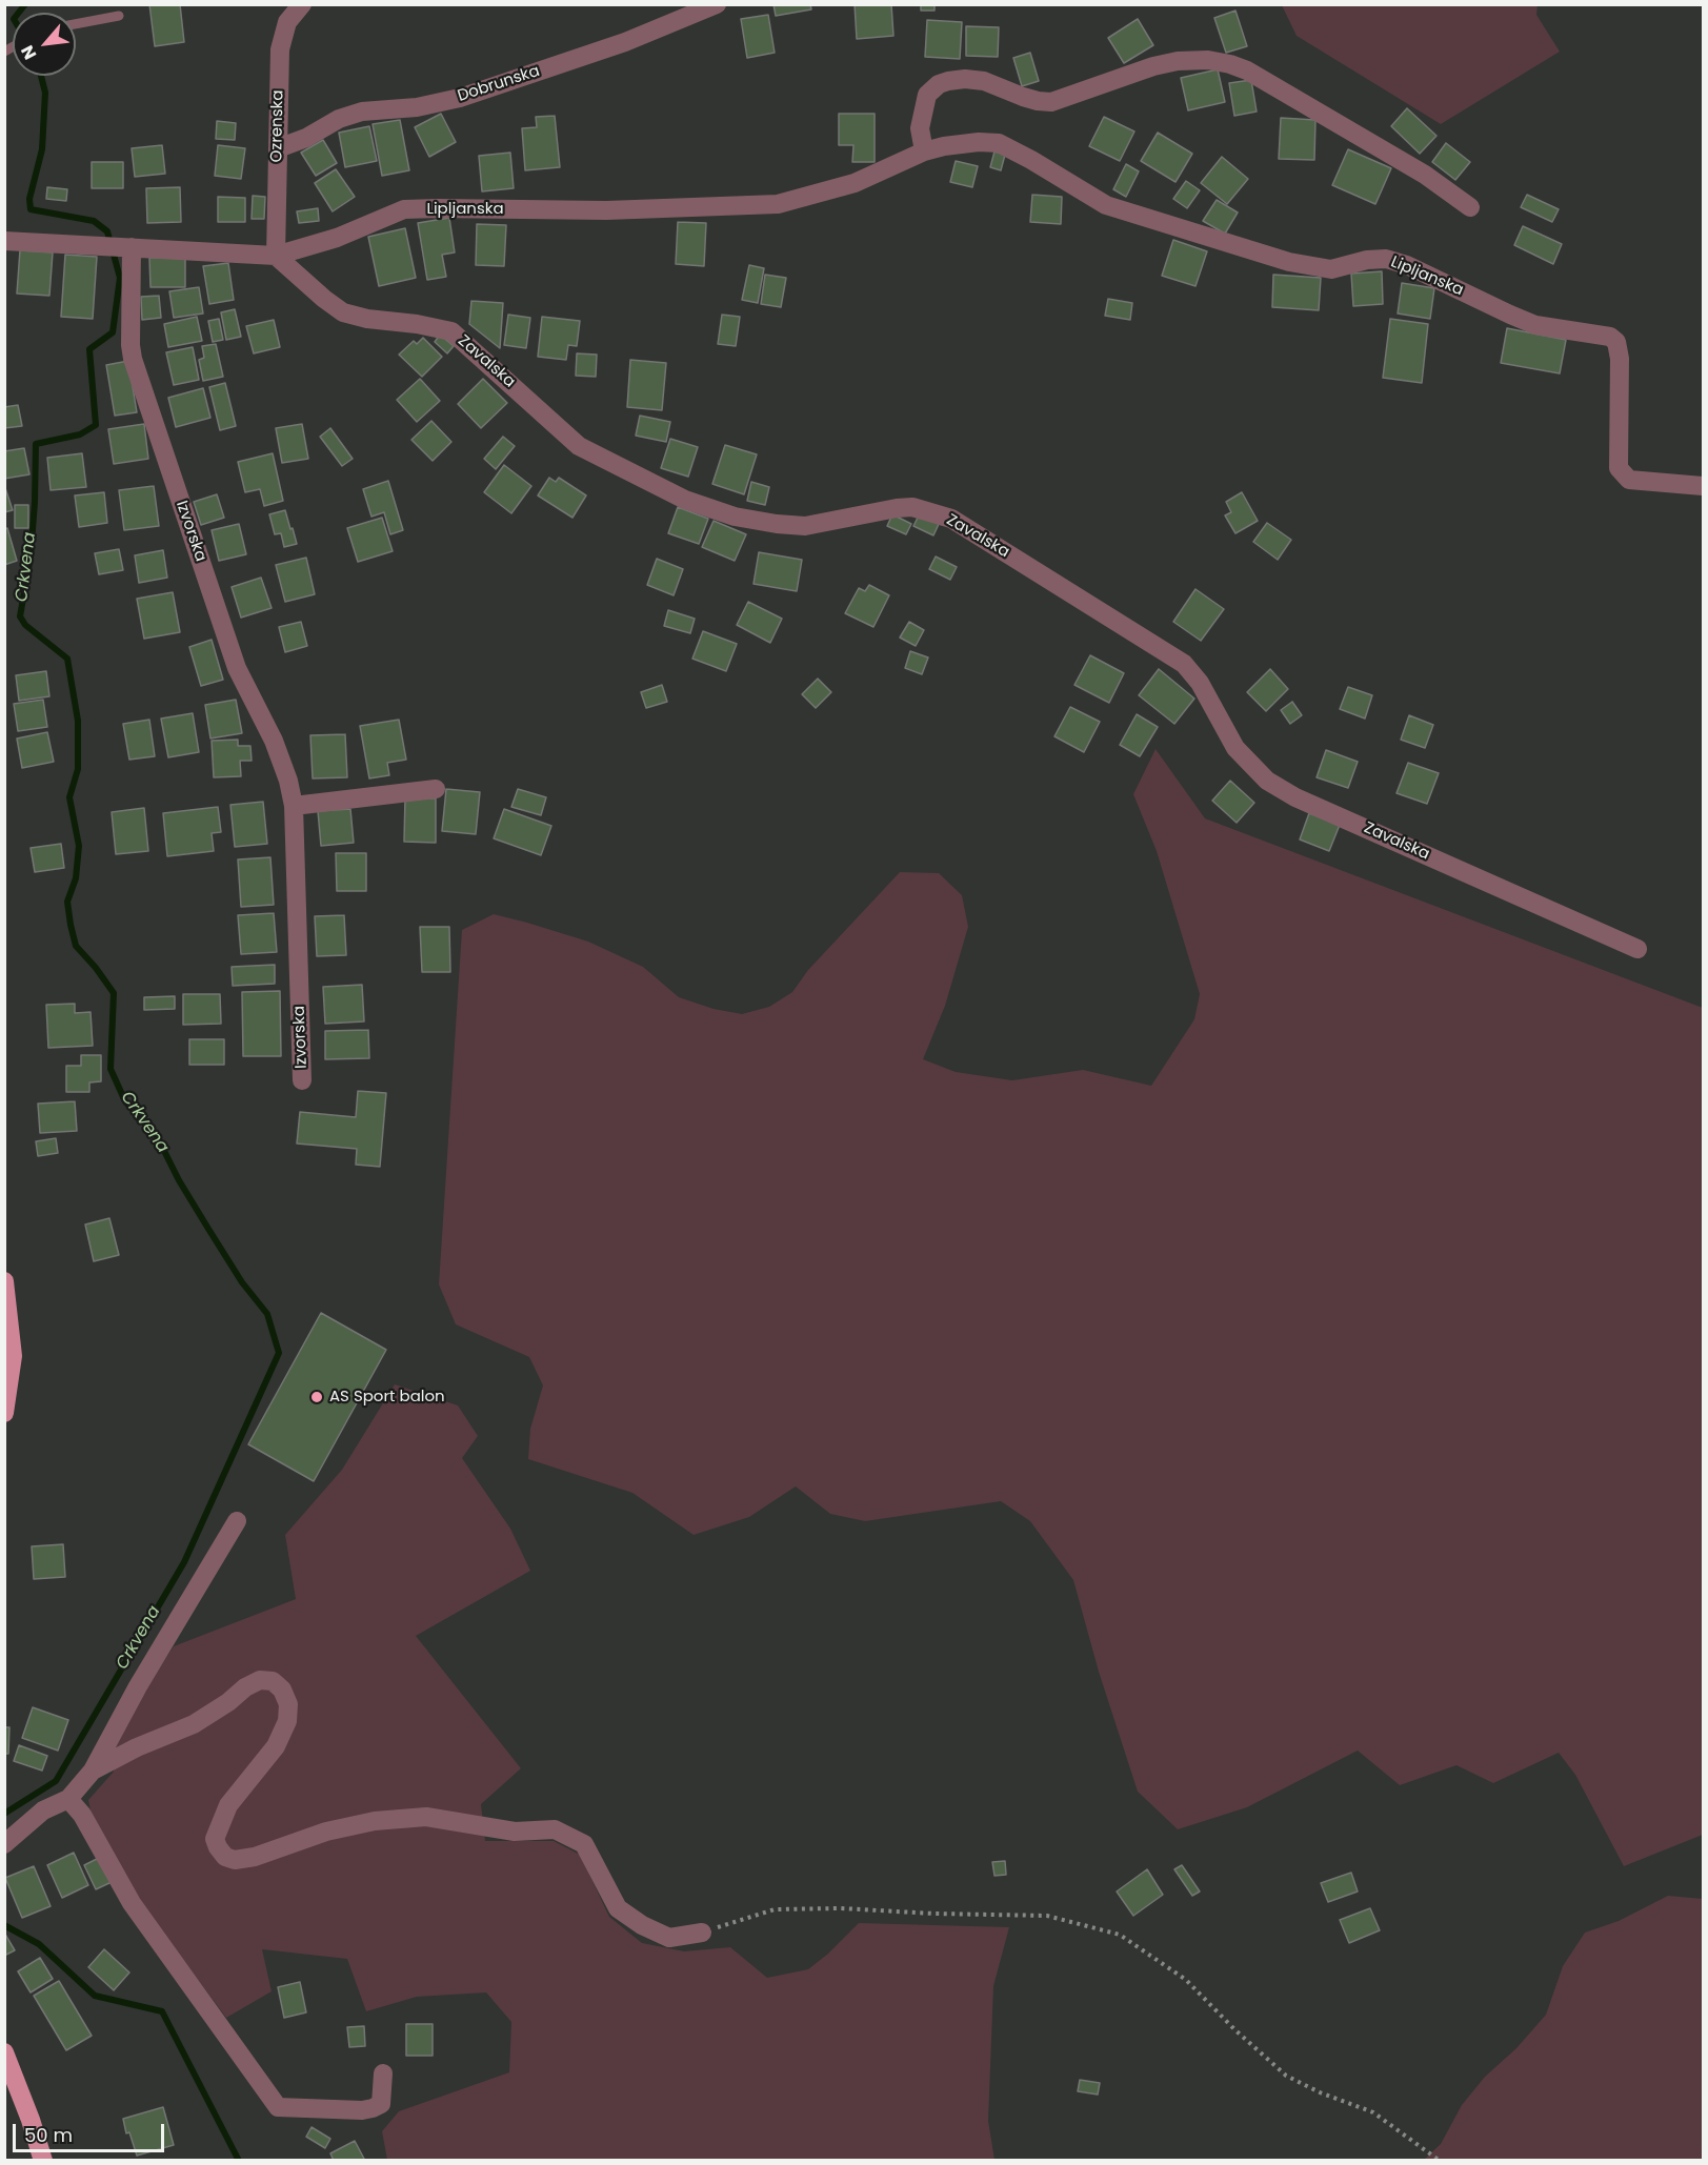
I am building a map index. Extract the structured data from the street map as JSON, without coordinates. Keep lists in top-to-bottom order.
{
  "streets": {
    "street": [
      "Dobrunska",
      "Ozrenska",
      "Lipljanska",
      "Zavalska",
      "Izvorska"
    ]
  },
  "crossings": [
    ["Dobrunska", "Ozrenska"],
    ["Ozrenska", "Lipljanska"],
    ["Ozrenska", "Zavalska"],
    ["Lipljanska", "Zavalska"],
    ["Lipljanska", "Izvorska"]
  ],
  "water": ["Crkvena"],
  "places": ["AS Sport balon"],
  "scale_bar": "50 m",
  "north": "bottom left"
}
